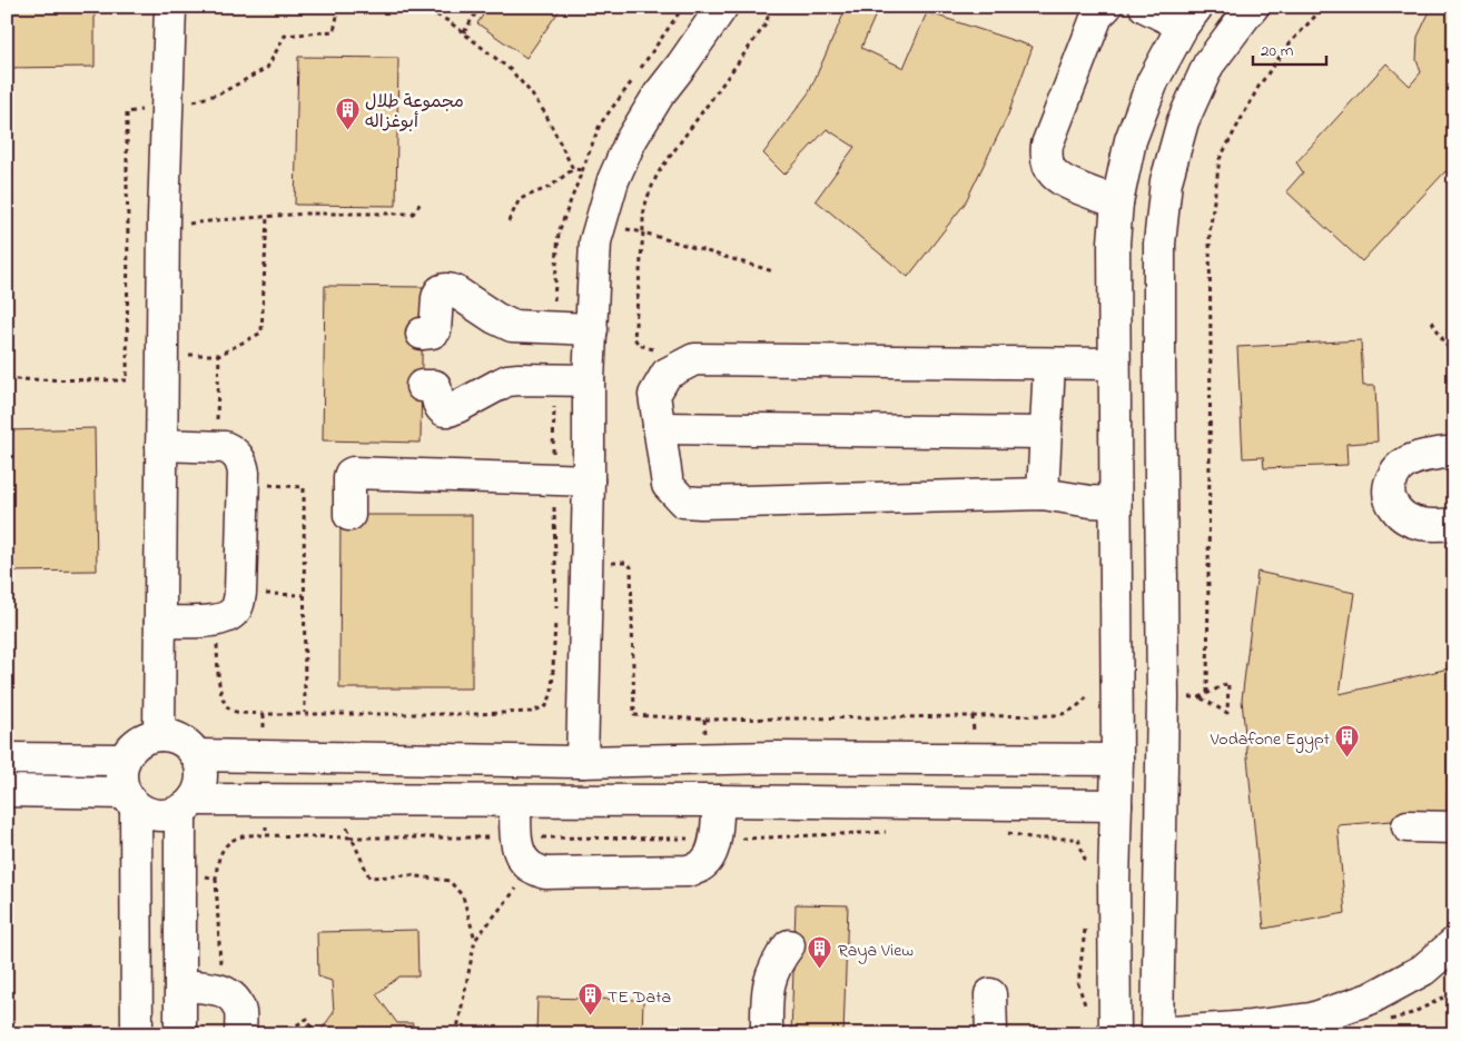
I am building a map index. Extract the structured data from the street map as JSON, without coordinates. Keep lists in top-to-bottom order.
{
  "places": {
    "building": [
      "مجموعة طلال أبوغزاله",
      "Vodafone Egypt",
      "Raya View",
      "TE Data"
    ]
  },
  "scale_bar": "20 m"
}
